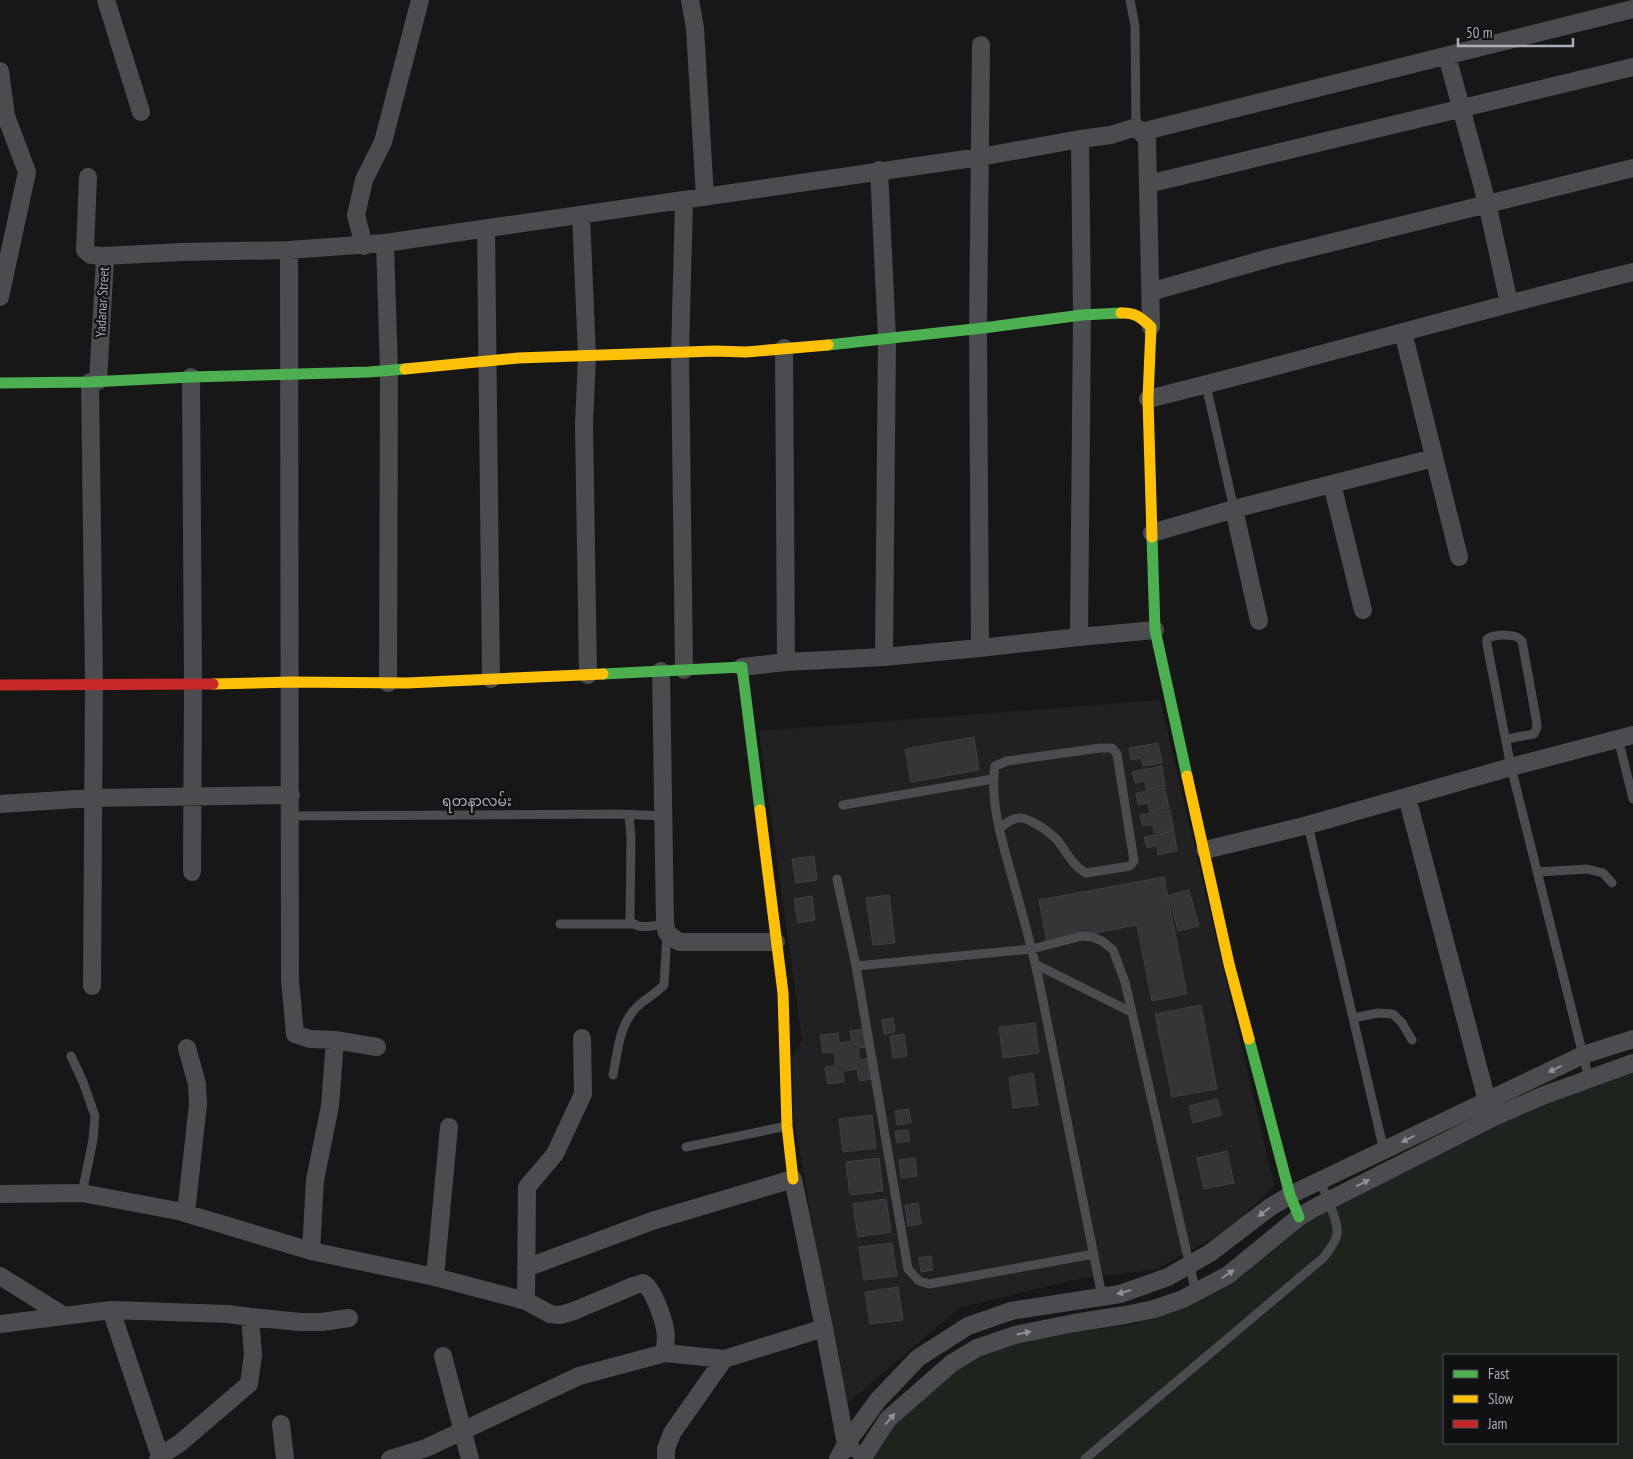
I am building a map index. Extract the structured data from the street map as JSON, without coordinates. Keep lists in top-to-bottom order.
{
  "streets": {
    "street": ["Yadanar Street"],
    "lane": ["ရတနာလမ်း"]
  },
  "legend": ["Fast", "Slow", "Jam"],
  "scale_bar": "50 m"
}
